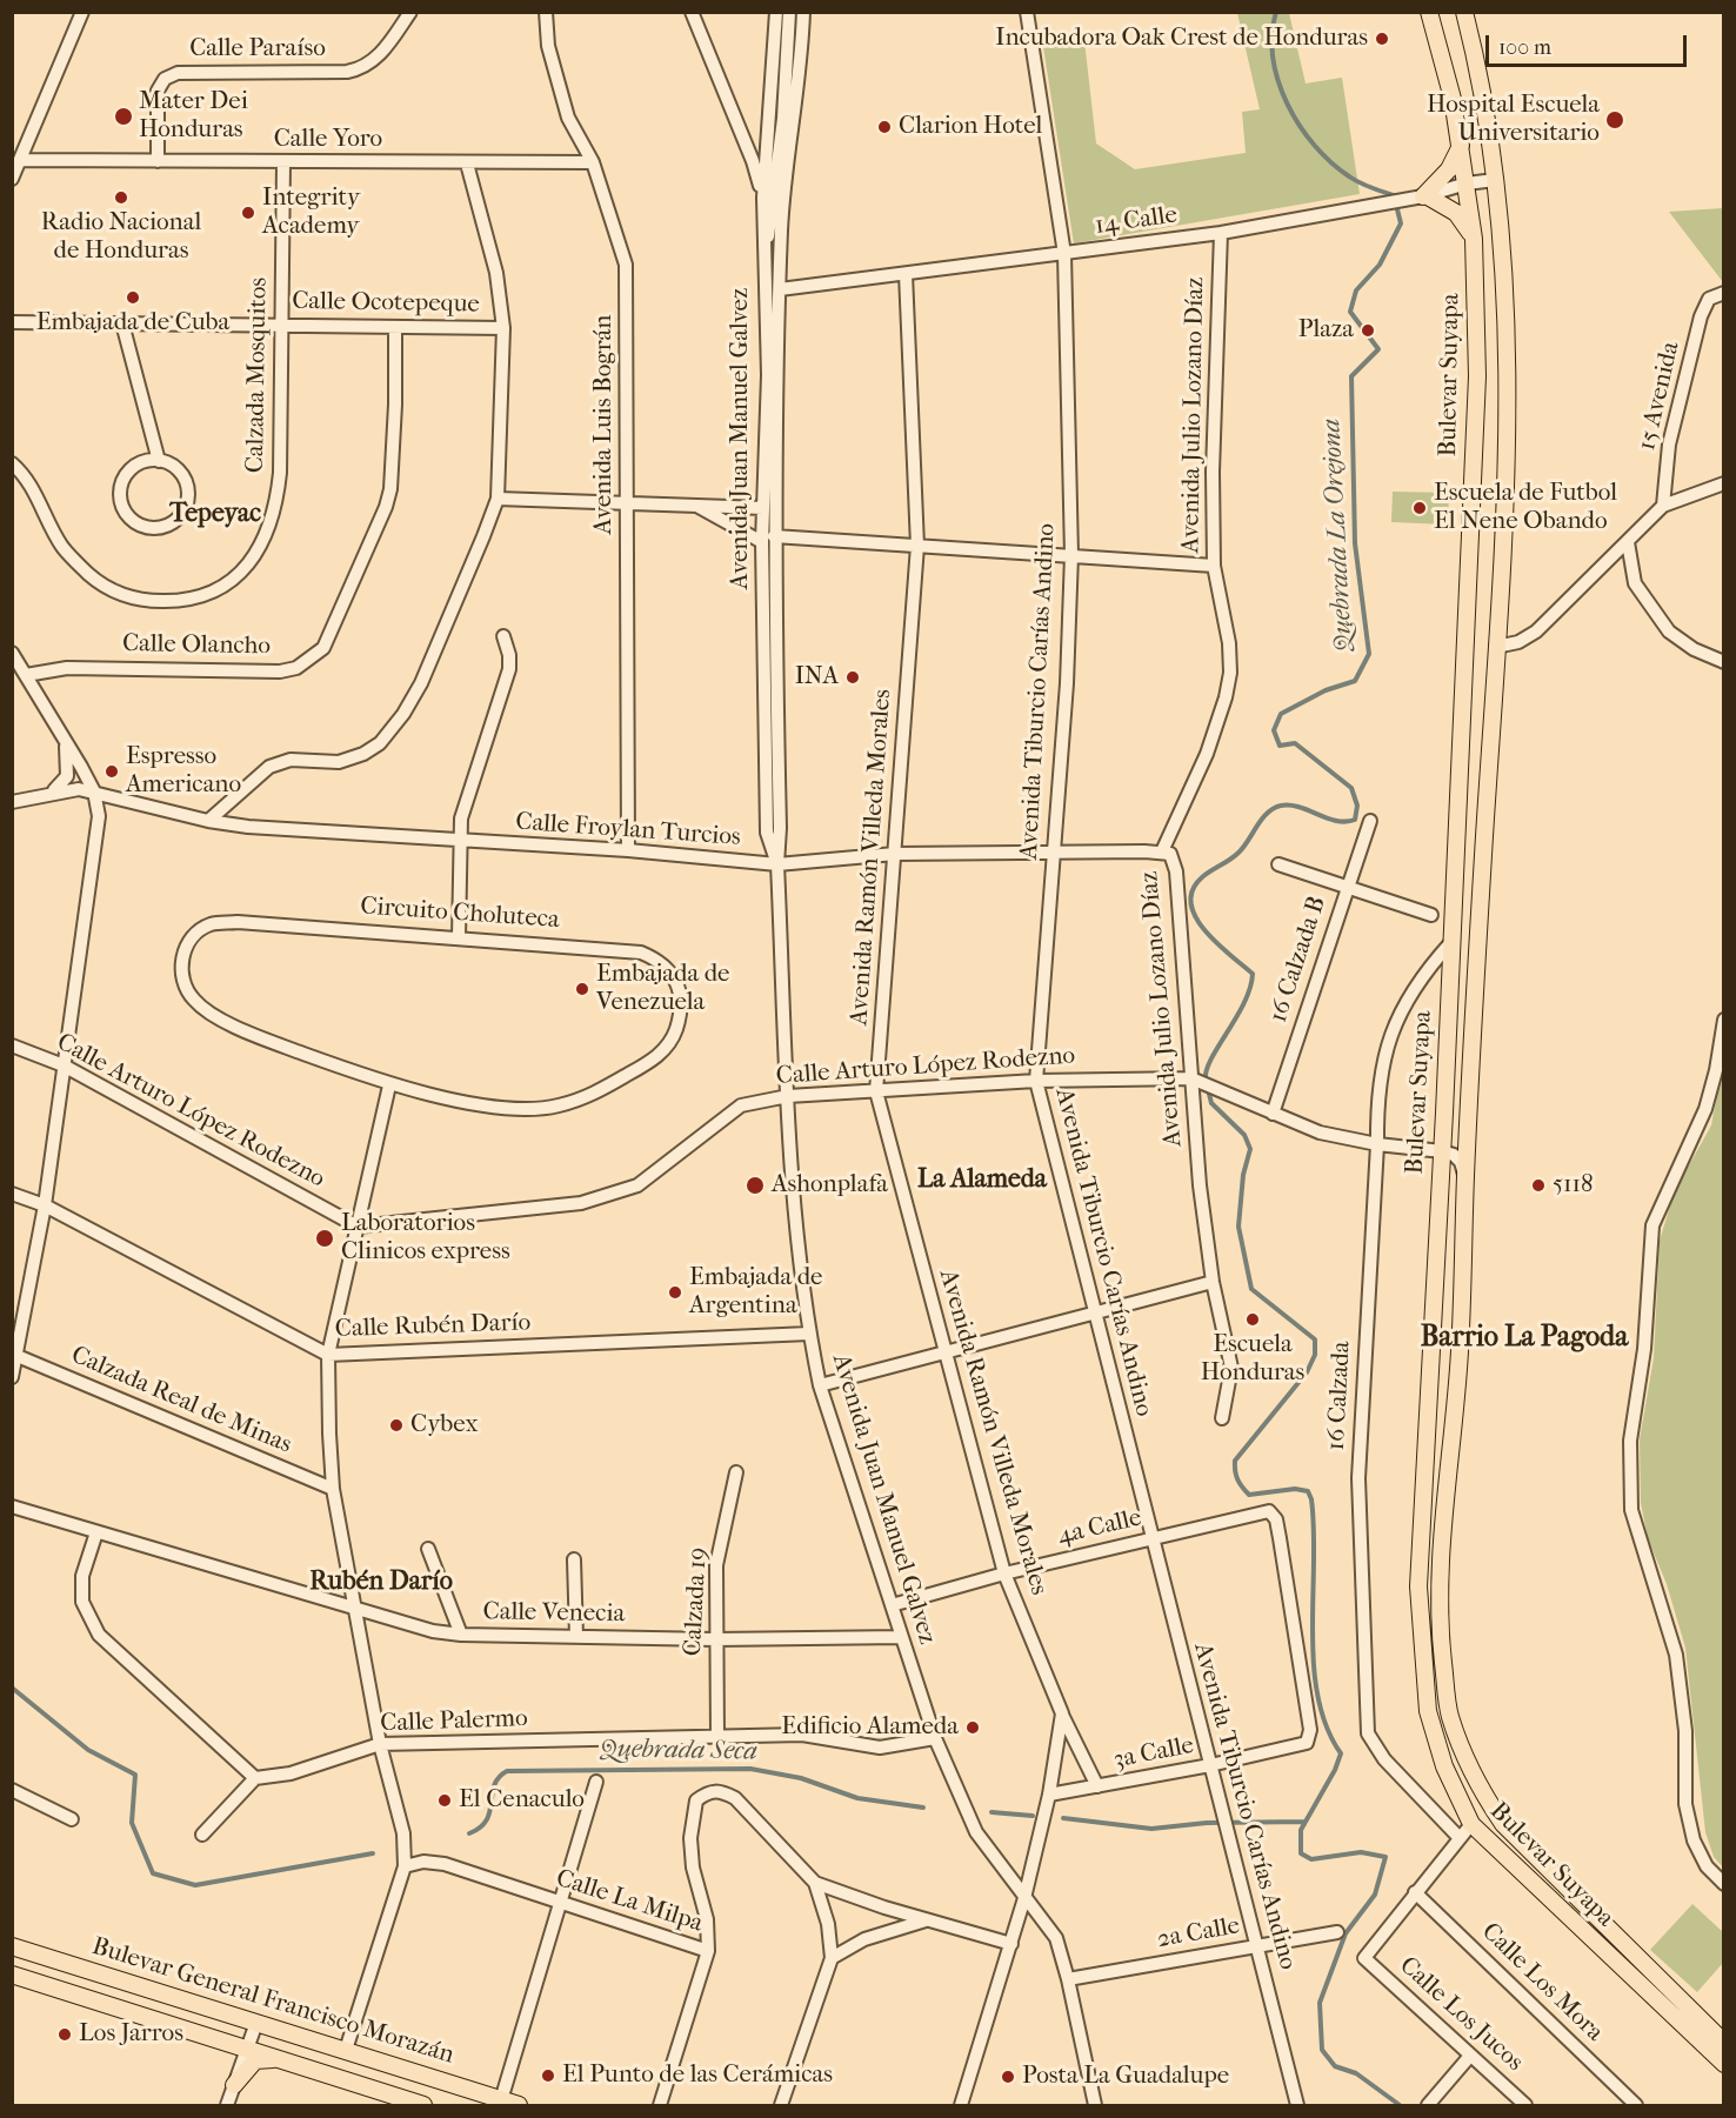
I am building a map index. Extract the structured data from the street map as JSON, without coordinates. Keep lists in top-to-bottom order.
{
  "streets": {
    "main road": ["Bulevar Suyapa", "Bulevar General Francisco Morazán"],
    "street": [
      "Calle Paraíso",
      "Calle Yoro",
      "14 Calle",
      "Calle Ocotepeque",
      "Calzada Mosquitos",
      "15 Avenida",
      "Avenida Julio Lozano Díaz",
      "Avenida Luis Bográn",
      "Avenida Juan Manuel Galvez",
      "Calle Olancho",
      "Avenida Tiburcio Carías Andino",
      "Calle Froylan Turcios",
      "Avenida Ramón Villeda Morales",
      "Circuito Choluteca",
      "16 Calzada B",
      "Calle Arturo López Rodezno",
      "Calle Rubén Darío",
      "16 Calzada",
      "Calzada Real de Minas",
      "4a Calle",
      "Calzada 19",
      "Calle Venecia",
      "Calle Palermo",
      "3a Calle",
      "Calle La Milpa",
      "2a Calle",
      "Calle Los Mora",
      "Calle Los Jucos"
    ]
  },
  "crossings": [
    ["Calle Paraíso", "Calle Yoro"],
    ["Calle Yoro", "Calzada Mosquitos"],
    ["Calle Yoro", "Avenida Luis Bográn"],
    ["14 Calle", "Bulevar Suyapa"],
    ["14 Calle", "Avenida Julio Lozano Díaz"],
    ["14 Calle", "Avenida Juan Manuel Galvez"],
    ["14 Calle", "Avenida Tiburcio Carías Andino"],
    ["14 Calle", "Avenida Ramón Villeda Morales"],
    ["Calle Ocotepeque", "Calzada Mosquitos"],
    ["Calle Ocotepeque", "Calle Olancho"],
    ["Bulevar Suyapa", "Calle Arturo López Rodezno"],
    ["Bulevar Suyapa", "16 Calzada"],
    ["Avenida Julio Lozano Díaz", "Calle Froylan Turcios"],
    ["Avenida Julio Lozano Díaz", "Calle Arturo López Rodezno"],
    ["Avenida Luis Bográn", "Calle Froylan Turcios"],
    ["Avenida Juan Manuel Galvez", "Calle Froylan Turcios"],
    ["Avenida Juan Manuel Galvez", "Calle Arturo López Rodezno"],
    ["Avenida Juan Manuel Galvez", "Calle Rubén Darío"],
    ["Avenida Juan Manuel Galvez", "4a Calle"],
    ["Avenida Juan Manuel Galvez", "Calle Venecia"],
    ["Avenida Juan Manuel Galvez", "Calle Palermo"],
    ["Avenida Juan Manuel Galvez", "2a Calle"],
    ["Avenida Tiburcio Carías Andino", "Calle Froylan Turcios"],
    ["Avenida Tiburcio Carías Andino", "Calle Arturo López Rodezno"],
    ["Avenida Tiburcio Carías Andino", "4a Calle"],
    ["Avenida Tiburcio Carías Andino", "3a Calle"],
    ["Avenida Tiburcio Carías Andino", "2a Calle"],
    ["Calle Froylan Turcios", "Avenida Ramón Villeda Morales"],
    ["Avenida Ramón Villeda Morales", "Calle Arturo López Rodezno"],
    ["Avenida Ramón Villeda Morales", "4a Calle"],
    ["Avenida Ramón Villeda Morales", "3a Calle"],
    ["16 Calzada B", "Calle Arturo López Rodezno"],
    ["Calle Arturo López Rodezno", "16 Calzada"],
    ["4a Calle", "3a Calle"],
    ["Calzada 19", "Calle Venecia"],
    ["Calzada 19", "Calle Palermo"],
    ["Calle Los Mora", "Calle Los Jucos"]
  ],
  "districts": [
    "Tepeyac",
    "La Alameda",
    "Barrio La Pagoda",
    "Rubén Darío"
  ],
  "water": ["Quebrada La Orejona", "Quebrada Seca"],
  "places": [
    "Incubadora Oak Crest de Honduras",
    "Mater Dei Honduras",
    "Hospital Escuela Universitario",
    "Clarion Hotel",
    "Radio Nacional de Honduras",
    "Integrity Academy",
    "Embajada de Cuba",
    "Plaza",
    "Escuela de Futbol El Nene Obando",
    "INA",
    "Espresso Americano",
    "Embajada de Venezuela",
    "Ashonplafa",
    "5118",
    "Laboratorios Clinicos express",
    "Embajada de Argentina",
    "Escuela Honduras",
    "Cybex",
    "Edificio Alameda",
    "El Cenaculo",
    "Los Jarros",
    "El Punto de las Cerámicas",
    "Posta La Guadalupe"
  ],
  "scale_bar": "100 m"
}
